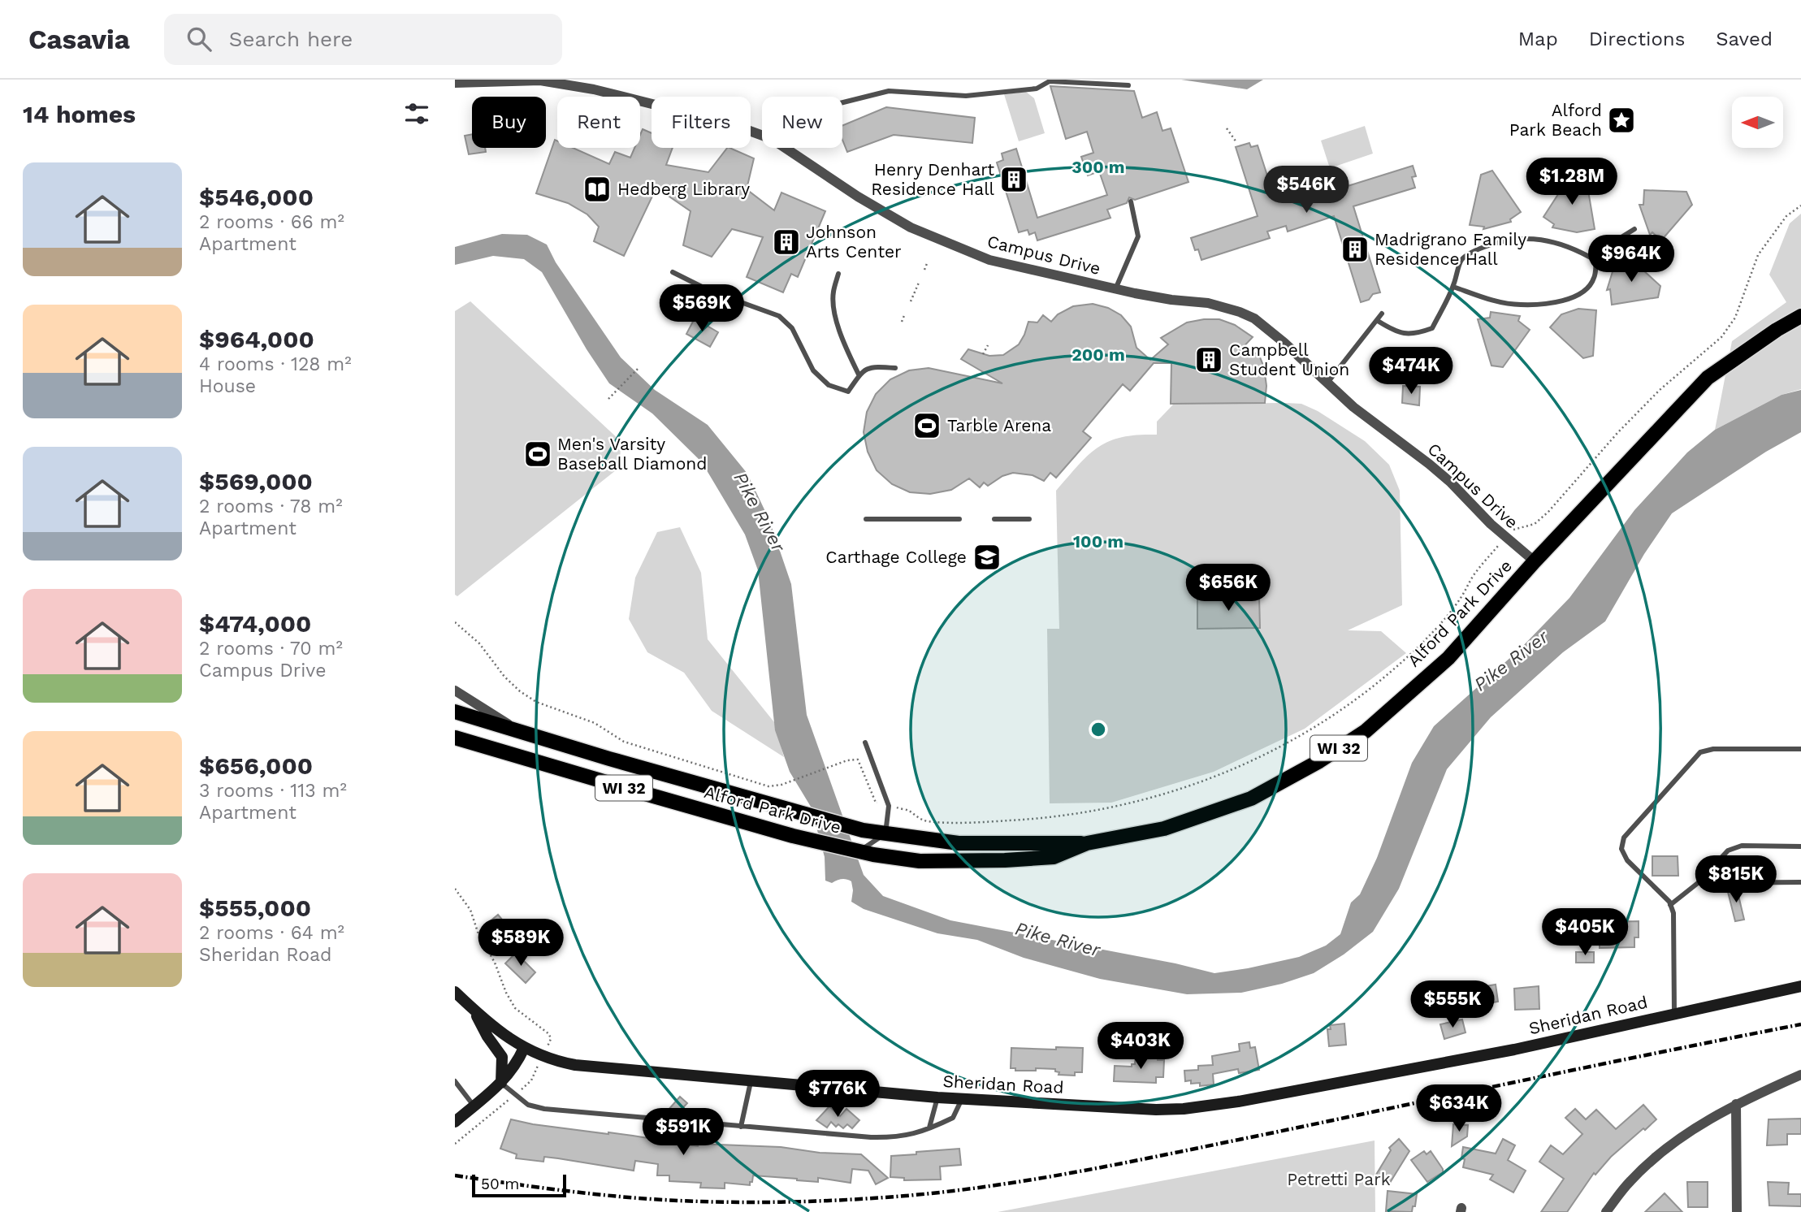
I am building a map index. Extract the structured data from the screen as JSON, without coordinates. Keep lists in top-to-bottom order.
{
  "streets": {
    "main road": ["Alford Park Drive", "WI 32"],
    "street": ["Campus Drive", "Sheridan Road"]
  },
  "crossings": [
    ["Campus Drive", "Alford Park Drive"]
  ],
  "water": ["Pike River"],
  "parks": ["Petretti Park"],
  "places": {
    "place": ["Alford Park Beach"],
    "building": [
      "Henry Denhart Residence Hall",
      "Johnson Arts Center",
      "Madrigrano Family Residence Hall",
      "Campbell Student Union"
    ],
    "library": ["Hedberg Library"],
    "sports": ["Tarble Arena", "Men's Varsity Baseball Diamond"],
    "school or university": ["Carthage College"]
  },
  "scale_bar": "50 m",
  "north": "left",
  "page": {
    "header": "Casavia",
    "search": "Search here",
    "nav": ["Map", "Directions", "Saved"],
    "heading": "14 homes",
    "chip": [
      "Buy",
      "Rent",
      "Filters",
      "New"
    ],
    "list": [
      {
        "name": "$546,000",
        "note": "2 rooms · 66 m² · Apartment"
      },
      {
        "name": "$964,000",
        "note": "4 rooms · 128 m² · House"
      },
      {
        "name": "$569,000",
        "note": "2 rooms · 78 m² · Apartment"
      },
      {
        "name": "$474,000",
        "note": "2 rooms · 70 m² · Campus Drive"
      },
      {
        "name": "$656,000",
        "note": "3 rooms · 113 m² · Apartment"
      },
      {
        "name": "$555,000",
        "note": "2 rooms · 64 m² · Sheridan Road"
      }
    ],
    "price": [
      "$1.28M",
      "$546K",
      "$964K",
      "$569K",
      "$474K",
      "$656K",
      "$815K",
      "$405K",
      "$589K",
      "$555K",
      "$403K",
      "$776K",
      "$634K",
      "$591K"
    ],
    "scale": "50 m"
  },
  "rings": ["300 m", "200 m", "100 m"]
}
